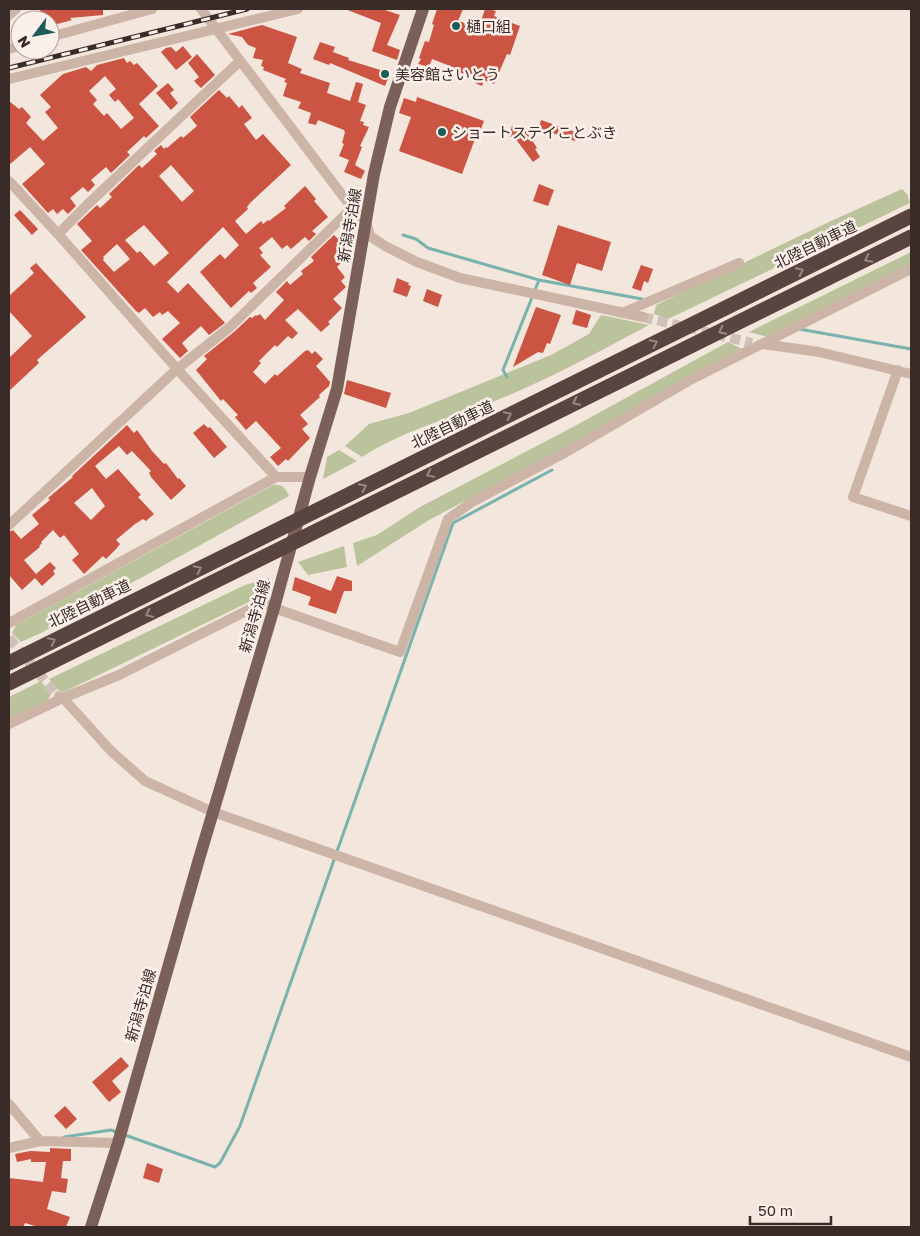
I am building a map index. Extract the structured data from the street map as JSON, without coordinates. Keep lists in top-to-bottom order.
{
  "streets": {
    "highway": ["北陸自動車道"],
    "main road": ["新潟寺泊線"]
  },
  "places": ["樋口組", "美容館さいとう", "ショートステイことぶき"],
  "scale_bar": "50 m",
  "north": "bottom left"
}
